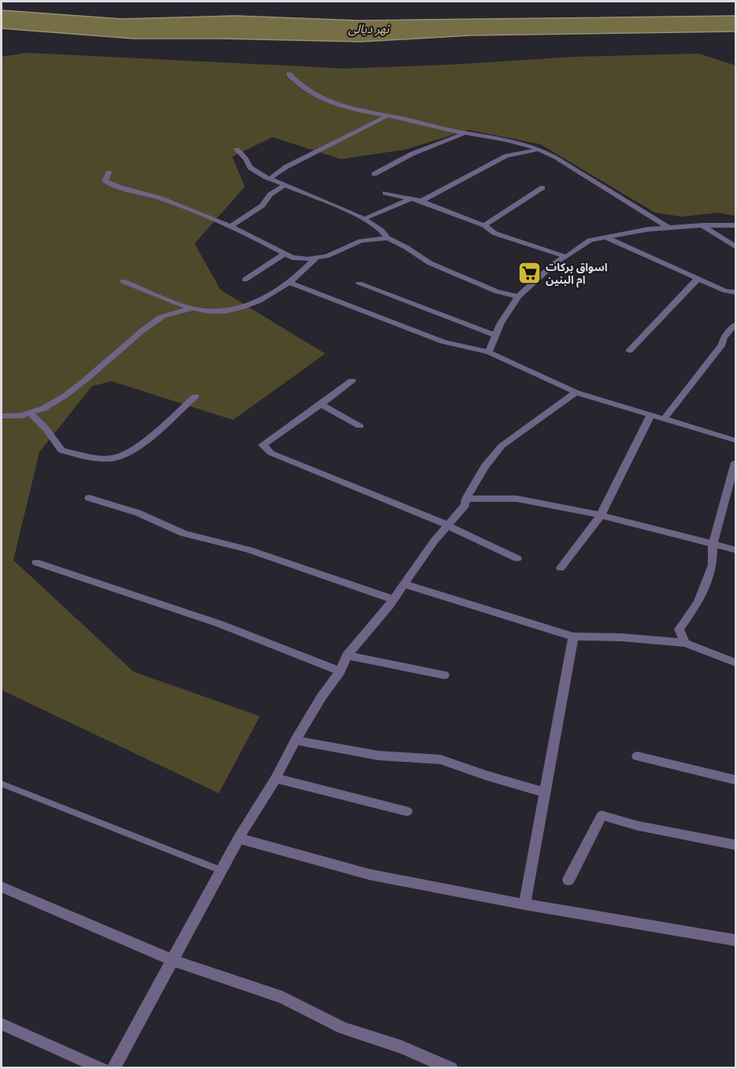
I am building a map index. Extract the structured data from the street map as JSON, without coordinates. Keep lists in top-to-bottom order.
{
  "water": ["نهر ديالى"],
  "places": {
    "supermarket": ["اسواق بركات ام البنين"]
  }
}
